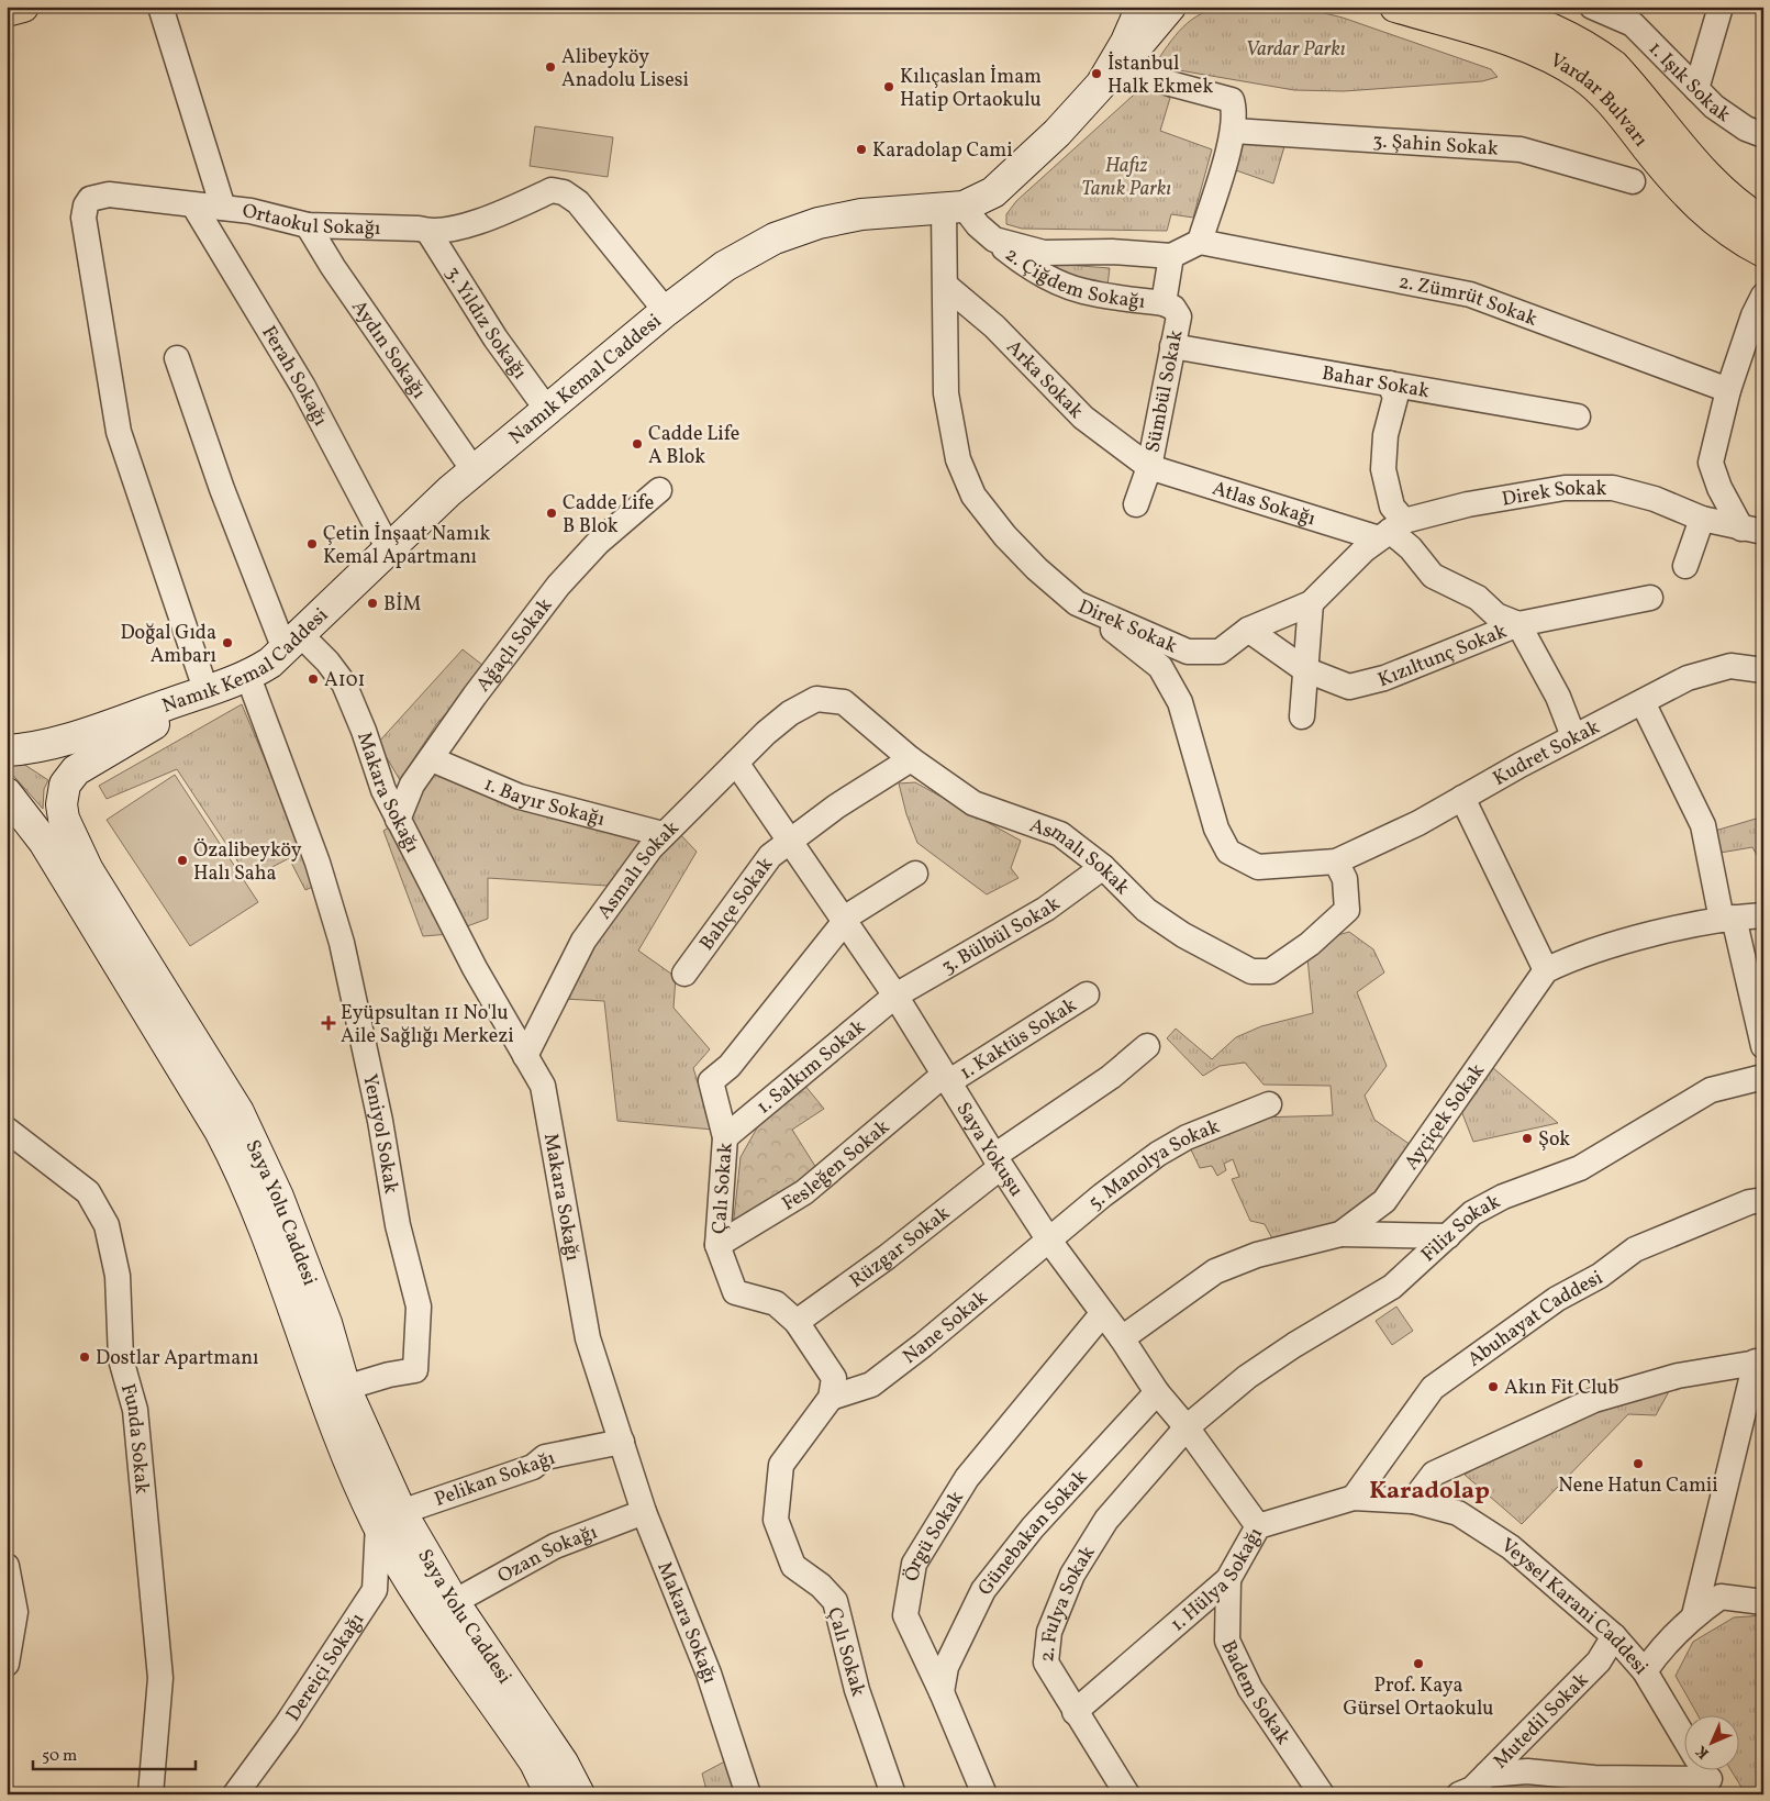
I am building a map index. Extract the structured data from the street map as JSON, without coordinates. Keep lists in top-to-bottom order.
{
  "streets": {
    "main road": ["Vardar Bulvarı", "Namık Kemal Caddesi", "Saya Yolu Caddesi"],
    "street": [
      "1. Işık Sokak",
      "3. Şahin Sokak",
      "Ortaokul Sokağı",
      "2. Çiğdem Sokağı",
      "2. Zümrüt Sokak",
      "3. Yıldız Sokağı",
      "Aydın Sokağı",
      "Ferah Sokağı",
      "Arka Sokak",
      "Bahar Sokak",
      "Sümbül Sokak",
      "Direk Sokak",
      "Atlas Sokağı",
      "Ağaçlı Sokak",
      "Kızıltunç Sokak",
      "Kudret Sokak",
      "Makara Sokağı",
      "1. Bayır Sokağı",
      "Asmalı Sokak",
      "Bahçe Sokak",
      "3. Bülbül Sokak",
      "1. Kaktüs Sokak",
      "1. Salkım Sokak",
      "Ayçiçek Sokak",
      "Yeniyol Sokak",
      "Saya Yokuşu",
      "Fesleğen Sokak",
      "5. Manolya Sokak",
      "Çalı Sokak",
      "Filiz Sokak",
      "Rüzgar Sokak",
      "Abuhayat Caddesi",
      "Nane Sokak",
      "Funda Sokak",
      "Pelikan Sokağı",
      "Günebakan Sokak",
      "Örgü Sokak",
      "Ozan Sokağı",
      "1. Hülya Sokağı",
      "2. Fulya Sokak",
      "Veysel Karani Caddesi",
      "Dereiçi Sokağı",
      "Badem Sokak",
      "Mutedil Sokak"
    ]
  },
  "crossings": [
    ["Ortaokul Sokağı", "3. Yıldız Sokağı"],
    ["Ortaokul Sokağı", "Aydın Sokağı"],
    ["Ortaokul Sokağı", "Ferah Sokağı"],
    ["Ortaokul Sokağı", "Namık Kemal Caddesi"],
    ["Ortaokul Sokağı", "Saya Yolu Caddesi"],
    ["2. Çiğdem Sokağı", "Sümbül Sokak"],
    ["3. Yıldız Sokağı", "Namık Kemal Caddesi"],
    ["Aydın Sokağı", "Namık Kemal Caddesi"],
    ["Ferah Sokağı", "Namık Kemal Caddesi"],
    ["Namık Kemal Caddesi", "Direk Sokak"],
    ["Namık Kemal Caddesi", "Makara Sokağı"],
    ["Namık Kemal Caddesi", "Yeniyol Sokak"],
    ["Namık Kemal Caddesi", "Saya Yolu Caddesi"],
    ["Arka Sokak", "Sümbül Sokak"],
    ["Arka Sokak", "Direk Sokak"],
    ["Arka Sokak", "Atlas Sokağı"],
    ["Bahar Sokak", "Sümbül Sokak"],
    ["Sümbül Sokak", "Atlas Sokağı"],
    ["Direk Sokak", "Atlas Sokağı"],
    ["Direk Sokak", "Kızıltunç Sokak"],
    ["Ağaçlı Sokak", "Makara Sokağı"],
    ["Ağaçlı Sokak", "1. Bayır Sokağı"],
    ["Kudret Sokak", "Asmalı Sokak"],
    ["Makara Sokağı", "Asmalı Sokak"],
    ["Makara Sokağı", "Pelikan Sokağı"],
    ["Makara Sokağı", "Ozan Sokağı"],
    ["1. Bayır Sokağı", "Asmalı Sokak"],
    ["Asmalı Sokak", "Bahçe Sokak"],
    ["Asmalı Sokak", "3. Bülbül Sokak"],
    ["Asmalı Sokak", "Saya Yokuşu"],
    ["Bahçe Sokak", "Saya Yokuşu"],
    ["3. Bülbül Sokak", "1. Salkım Sokak"],
    ["3. Bülbül Sokak", "Saya Yokuşu"],
    ["1. Kaktüs Sokak", "Saya Yokuşu"],
    ["1. Kaktüs Sokak", "Fesleğen Sokak"],
    ["1. Salkım Sokak", "Saya Yokuşu"],
    ["1. Salkım Sokak", "Çalı Sokak"],
    ["Ayçiçek Sokak", "Saya Yokuşu"],
    ["Yeniyol Sokak", "Saya Yolu Caddesi"],
    ["Saya Yokuşu", "Fesleğen Sokak"],
    ["Saya Yokuşu", "5. Manolya Sokak"],
    ["Saya Yokuşu", "Çalı Sokak"],
    ["Saya Yokuşu", "Filiz Sokak"],
    ["Saya Yokuşu", "Rüzgar Sokak"],
    ["Saya Yokuşu", "Nane Sokak"],
    ["Saya Yokuşu", "Günebakan Sokak"],
    ["Saya Yokuşu", "Örgü Sokak"],
    ["Saya Yokuşu", "1. Hülya Sokağı"],
    ["Saya Yokuşu", "2. Fulya Sokak"],
    ["Fesleğen Sokak", "Çalı Sokak"],
    ["5. Manolya Sokak", "Nane Sokak"],
    ["Çalı Sokak", "Rüzgar Sokak"],
    ["Çalı Sokak", "Nane Sokak"],
    ["Saya Yolu Caddesi", "Pelikan Sokağı"],
    ["Saya Yolu Caddesi", "Ozan Sokağı"],
    ["Saya Yolu Caddesi", "Dereiçi Sokağı"],
    ["Filiz Sokak", "2. Fulya Sokak"],
    ["Abuhayat Caddesi", "1. Hülya Sokağı"],
    ["Pelikan Sokağı", "Dereiçi Sokağı"],
    ["Günebakan Sokak", "Örgü Sokak"],
    ["1. Hülya Sokağı", "2. Fulya Sokak"],
    ["1. Hülya Sokağı", "Veysel Karani Caddesi"],
    ["1. Hülya Sokağı", "Badem Sokak"],
    ["Veysel Karani Caddesi", "Mutedil Sokak"]
  ],
  "districts": ["Karadolap"],
  "parks": ["Vardar Parkı", "Hafız Tanık Parkı"],
  "places": {
    "other": [
      "Alibeyköy Anadolu Lisesi",
      "İstanbul Halk Ekmek",
      "Kılıçaslan İmam Hatip Ortaokulu",
      "Karadolap Cami",
      "Cadde Life A Blok",
      "Cadde Life B Blok",
      "Çetin İnşaat Namık Kemal Apartmanı",
      "BİM",
      "Doğal Gıda Ambarı",
      "A101",
      "Özalibeyköy Halı Saha",
      "Şok",
      "Dostlar Apartmanı",
      "Akın Fit Club",
      "Nene Hatun Camii",
      "Prof. Kaya Gürsel Ortaokulu"
    ],
    "health": ["Eyüpsultan 11 No'lu Aile Sağlığı Merkezi"]
  },
  "scale_bar": "50 m",
  "north": "bottom left"
}
